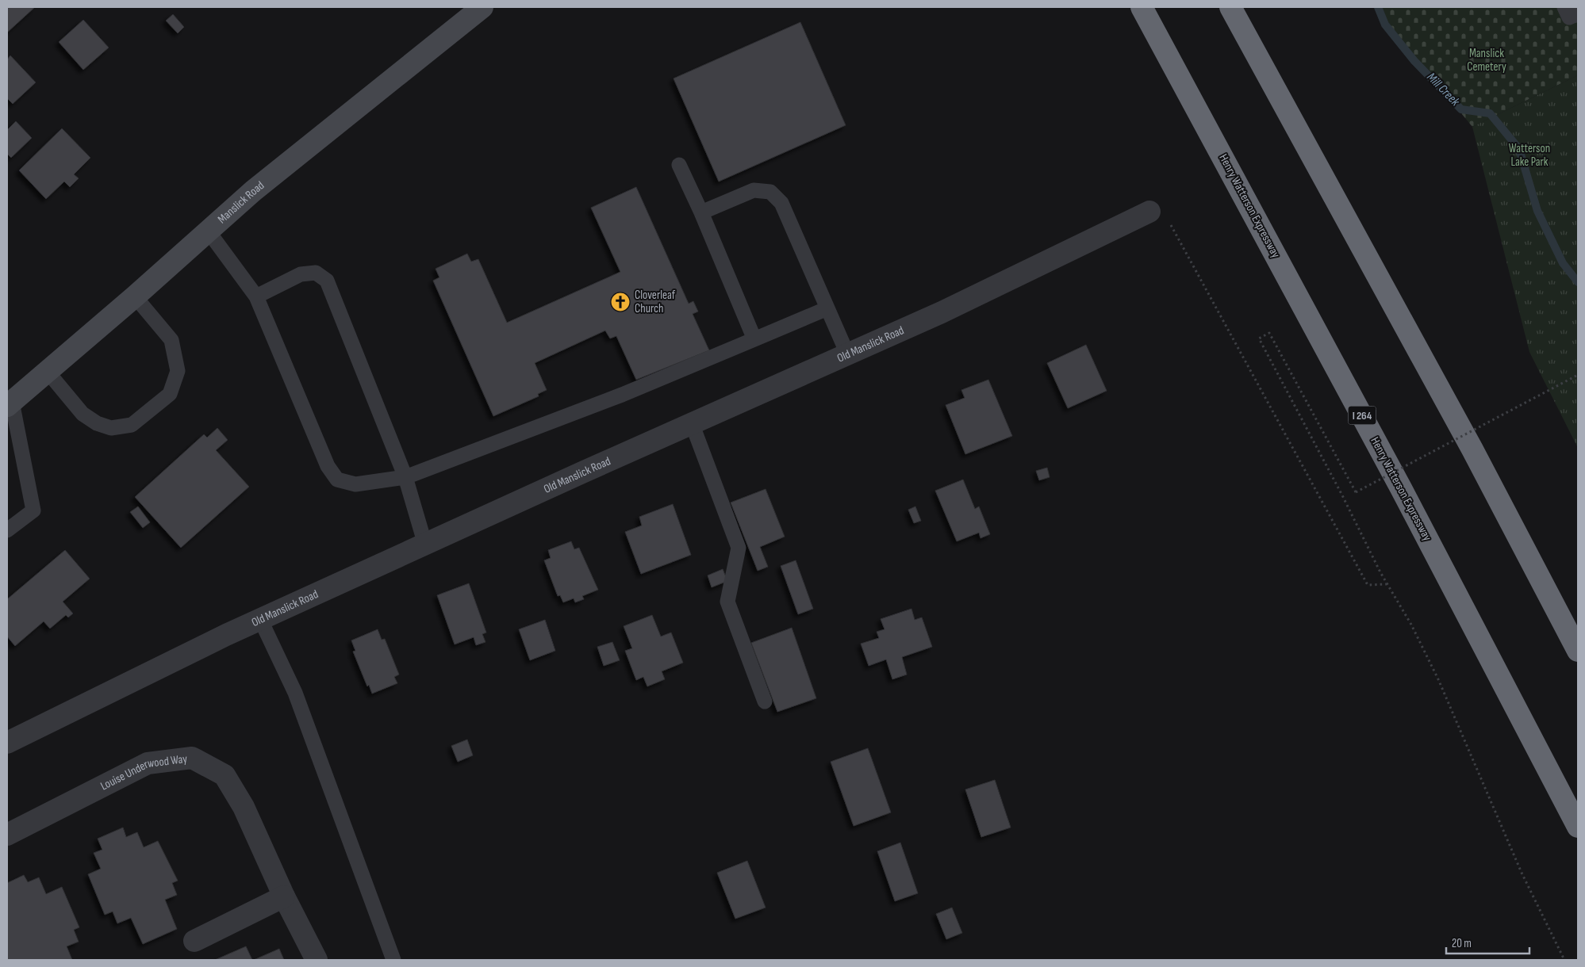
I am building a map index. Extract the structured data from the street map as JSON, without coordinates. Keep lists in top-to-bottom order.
{
  "streets": {
    "highway": ["Henry Watterson Expressway", "I 264"],
    "main road": ["Manslick Road"],
    "street": ["Old Manslick Road", "Louise Underwood Way"]
  },
  "water": ["Mill Creek"],
  "parks": ["Manslick Cemetery", "Watterson Lake Park"],
  "places": {
    "church": ["Cloverleaf Church"]
  },
  "scale_bar": "20 m"
}
